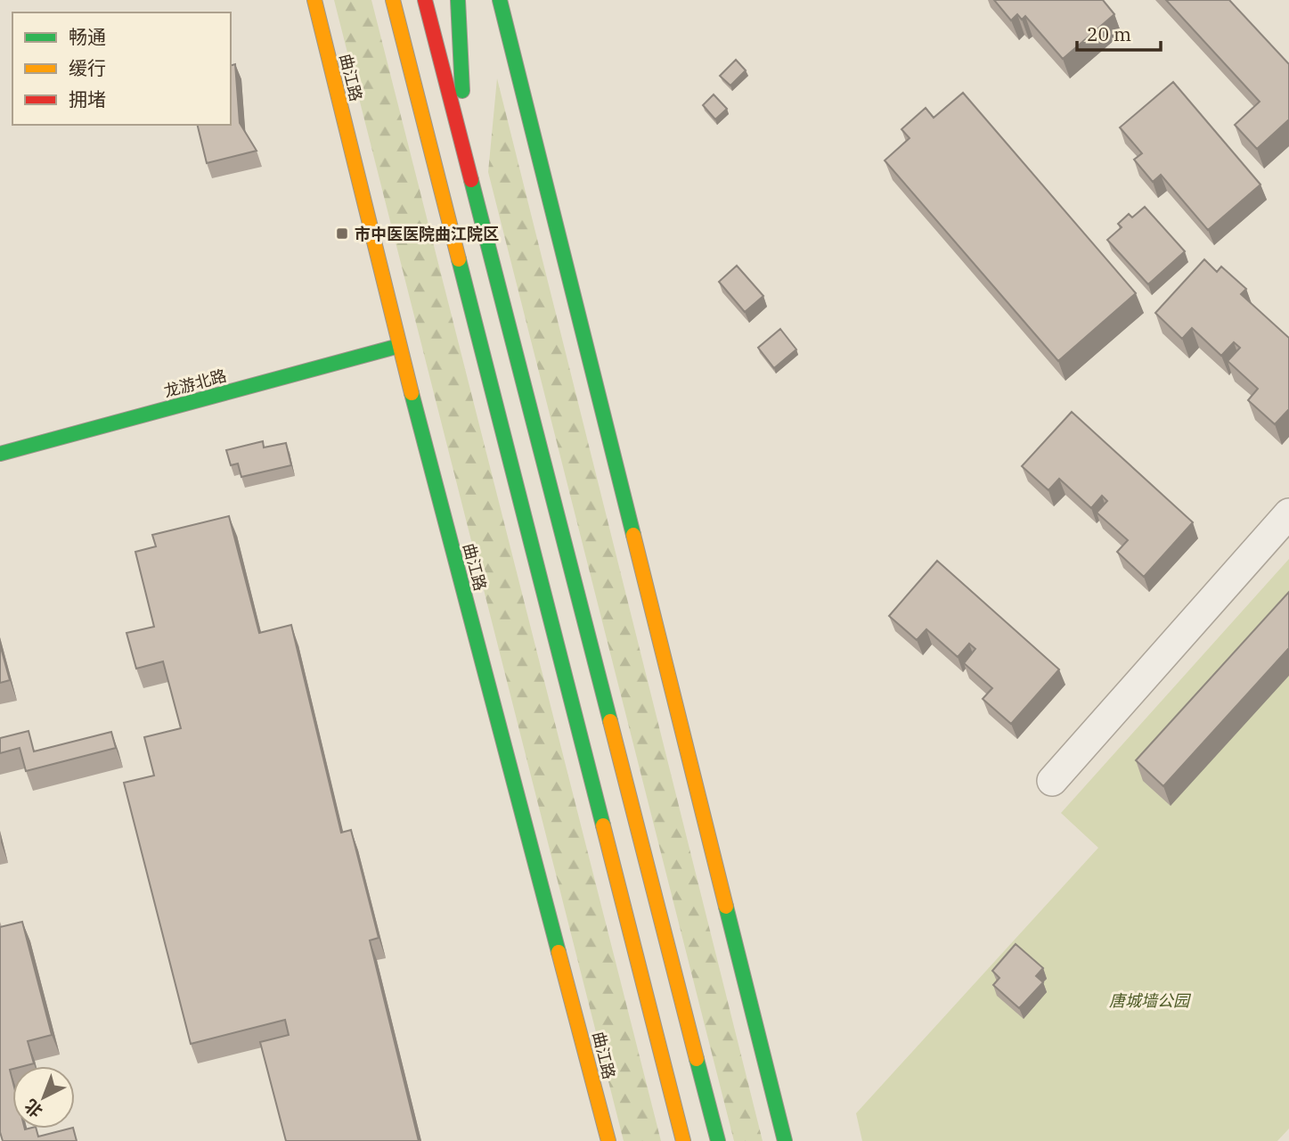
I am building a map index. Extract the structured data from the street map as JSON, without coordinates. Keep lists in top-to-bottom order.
{
  "streets": {
    "main road": ["曲江路", "龙游北路"]
  },
  "crossings": [
    ["曲江路", "龙游北路"]
  ],
  "parks": ["唐城墙公园"],
  "places": {
    "transit": ["市中医医院曲江院区"]
  },
  "legend": ["畅通", "缓行", "拥堵"],
  "scale_bar": "20 m",
  "north": "bottom left"
}
